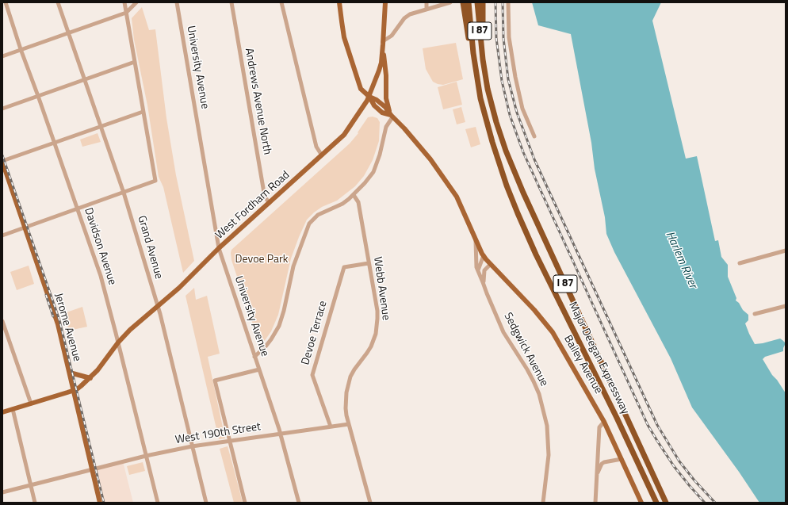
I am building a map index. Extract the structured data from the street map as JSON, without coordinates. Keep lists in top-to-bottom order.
{
  "streets": {
    "highway": ["I 87", "Major Deegan Expressway"],
    "main road": [
      "West Fordham Road",
      "Jerome Avenue",
      "Sedgwick Avenue",
      "Bailey Avenue"
    ],
    "street": [
      "University Avenue",
      "Andrews Avenue North",
      "Davidson Avenue",
      "Grand Avenue",
      "Webb Avenue",
      "Devoe Terrace",
      "West 190th Street"
    ]
  },
  "crossings": [
    ["University Avenue", "West Fordham Road"],
    ["University Avenue", "West 190th Street"],
    ["Andrews Avenue North", "West Fordham Road"],
    ["West Fordham Road", "Davidson Avenue"],
    ["West Fordham Road", "Grand Avenue"],
    ["West Fordham Road", "Jerome Avenue"],
    ["West Fordham Road", "Sedgwick Avenue"],
    ["Davidson Avenue", "West 190th Street"],
    ["Grand Avenue", "West 190th Street"],
    ["Webb Avenue", "Devoe Terrace"],
    ["Webb Avenue", "West 190th Street"],
    ["Jerome Avenue", "West 190th Street"],
    ["Devoe Terrace", "West 190th Street"],
    ["Sedgwick Avenue", "Bailey Avenue"]
  ],
  "water": ["Harlem River"],
  "parks": ["Devoe Park"]
}
